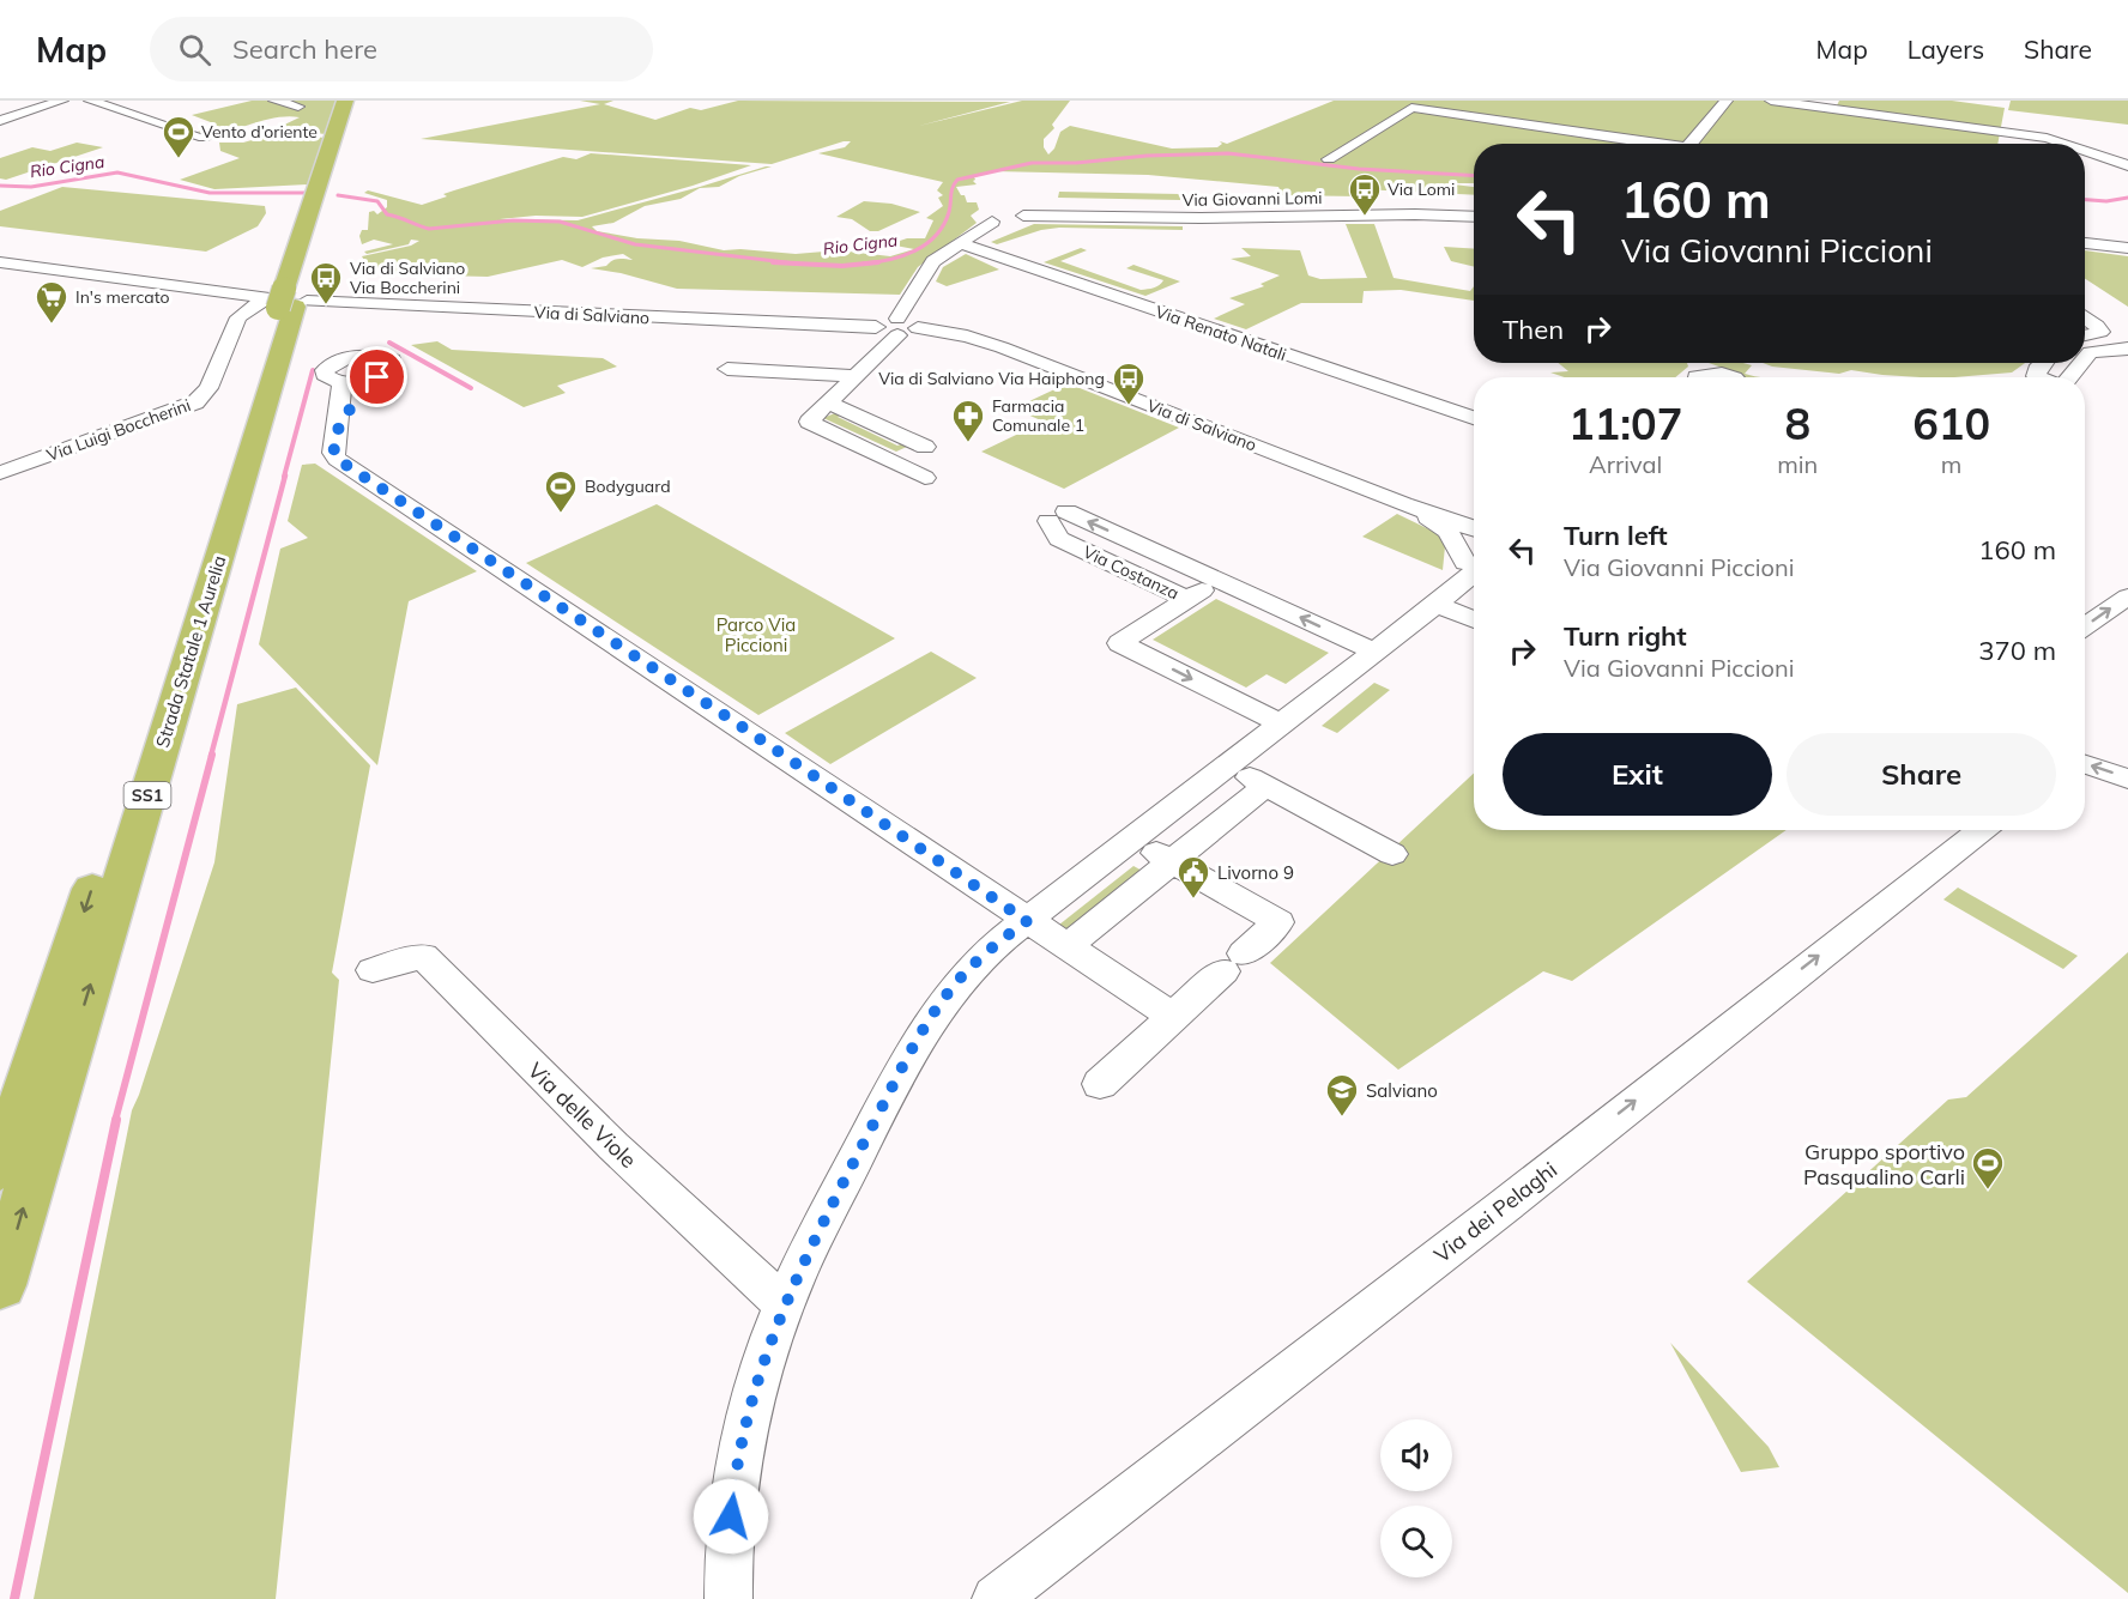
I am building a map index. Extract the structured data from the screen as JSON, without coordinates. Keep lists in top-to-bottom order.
{
  "streets": {
    "highway": ["Strada Statale 1 Aurelia", "SS1"],
    "street": [
      "Via Giovanni Lomi",
      "Via di Salviano",
      "Via Renato Natali",
      "Via Luigi Boccherini",
      "Via Costanza",
      "Via delle Viole",
      "Via dei Pelaghi"
    ]
  },
  "crossings": [
    ["Via Giovanni Lomi", "Via Renato Natali"],
    ["Via di Salviano", "Via Luigi Boccherini"],
    ["Via di Salviano", "Strada Statale 1 Aurelia"],
    ["Via Luigi Boccherini", "Strada Statale 1 Aurelia"]
  ],
  "one_way": ["Via dei Pelaghi"],
  "water": ["Rio Cigna"],
  "parks": ["Parco Via Piccioni"],
  "places": {
    "sports": ["Vento d’oriente", "Bodyguard", "Gruppo sportivo Pasqualino Carli"],
    "bus stop": ["Via Lomi", "Via di Salviano Via Boccherini", "Via di Salviano Via Haiphong"],
    "supermarket": ["In's mercato"],
    "pharmacy": ["Farmacia Comunale 1"],
    "public building": ["Livorno 9"],
    "school or university": ["Salviano"]
  },
  "page": {
    "header": "Map",
    "search": "Search here",
    "nav": ["Map", "Layers", "Share"],
    "turn": ["160 m", "Via Giovanni Piccioni"],
    "then": "Then",
    "eta": [
      "11:07",
      "Arrival",
      "8",
      "min",
      "610",
      "m"
    ],
    "list": [
      {
        "name": "Turn left",
        "note": "Via Giovanni Piccioni",
        "value": "160 m"
      },
      {
        "name": "Turn right",
        "note": "Via Giovanni Piccioni",
        "value": "370 m"
      }
    ],
    "buttons": ["Exit", "Share"]
  }
}
